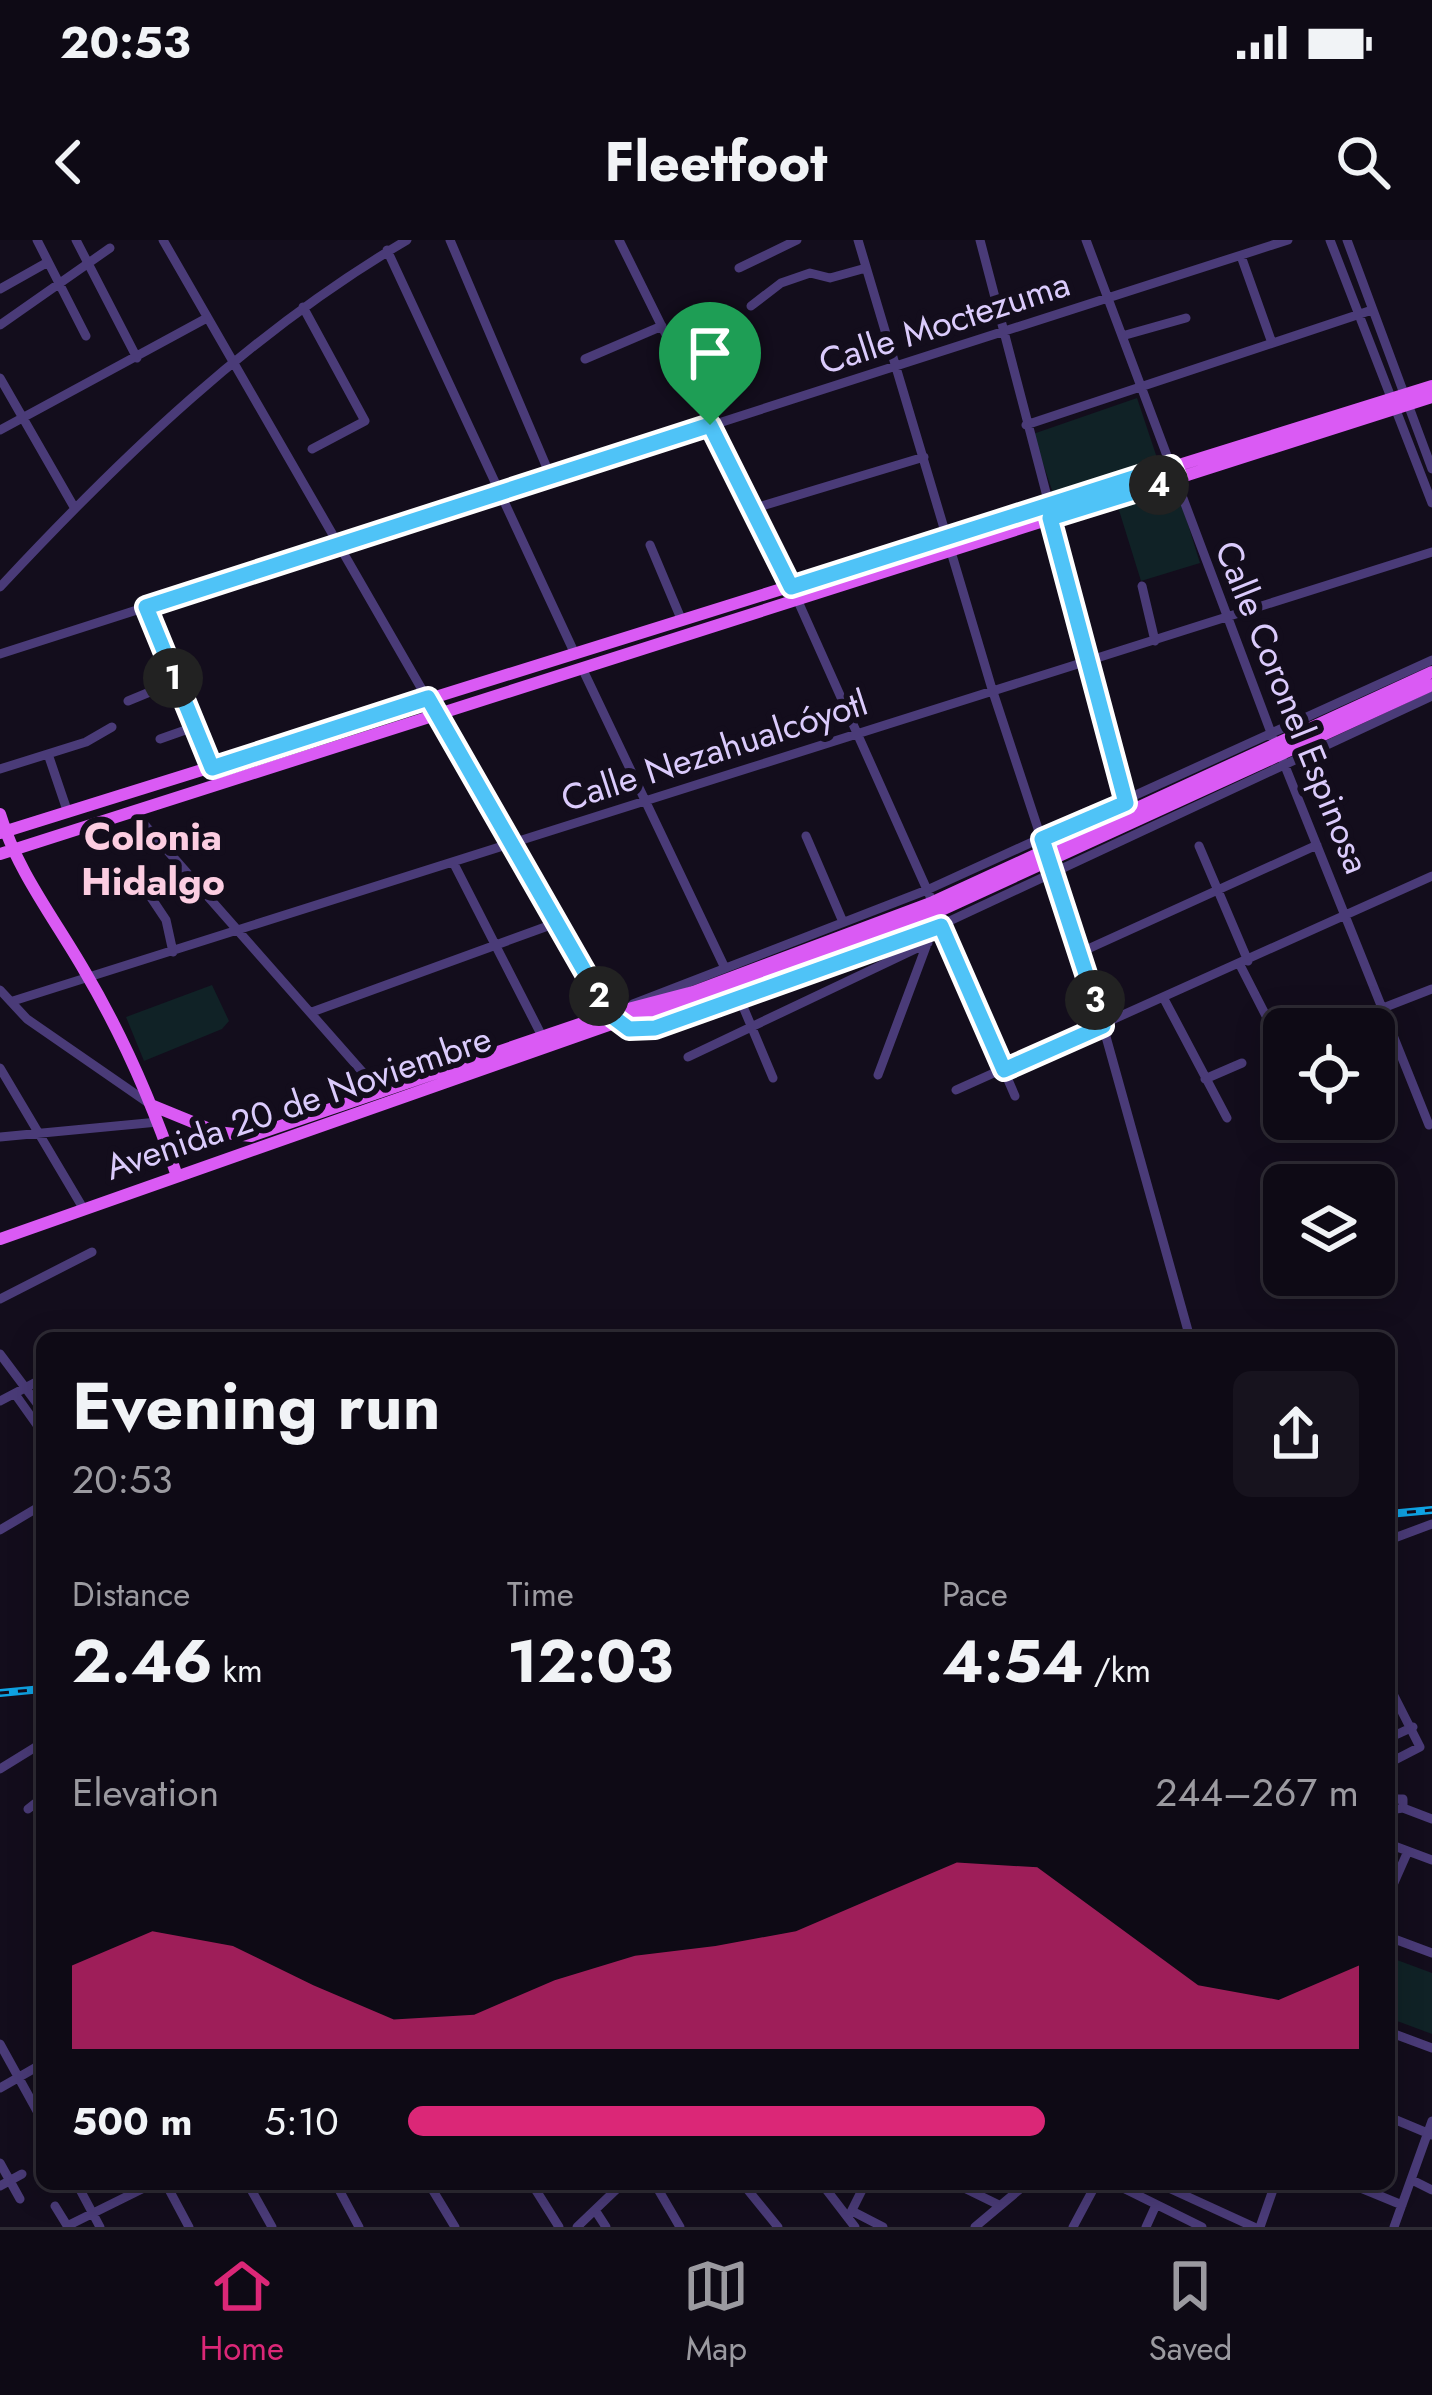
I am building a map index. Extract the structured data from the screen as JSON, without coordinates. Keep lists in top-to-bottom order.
{
  "streets": {
    "main road": ["Avenida 20 de Noviembre"],
    "street": ["Calle Moctezuma", "Calle Coronel Espinosa", "Calle Nezahualcóyotl"]
  },
  "crossings": [
    ["Calle Moctezuma", "Calle Coronel Espinosa"],
    ["Calle Coronel Espinosa", "Calle Nezahualcóyotl"],
    ["Calle Coronel Espinosa", "Avenida 20 de Noviembre"]
  ],
  "districts": ["Colonia Hidalgo"],
  "page": {
    "status": "20:53",
    "header": "Fleetfoot",
    "pins": [
      "4",
      "1",
      "2",
      "3"
    ],
    "heading": ["Evening run", "20:53"],
    "stats": [
      ["Distance", "2.46 km"],
      ["Time", "12:03"],
      ["Pace", "4:54 /km"]
    ],
    "chart": ["Elevation", "244–267 m"],
    "list": [
      {
        "name": "500 m",
        "note": "5:10"
      }
    ],
    "tabs": ["Home", "Map", "Saved"]
  }
}
